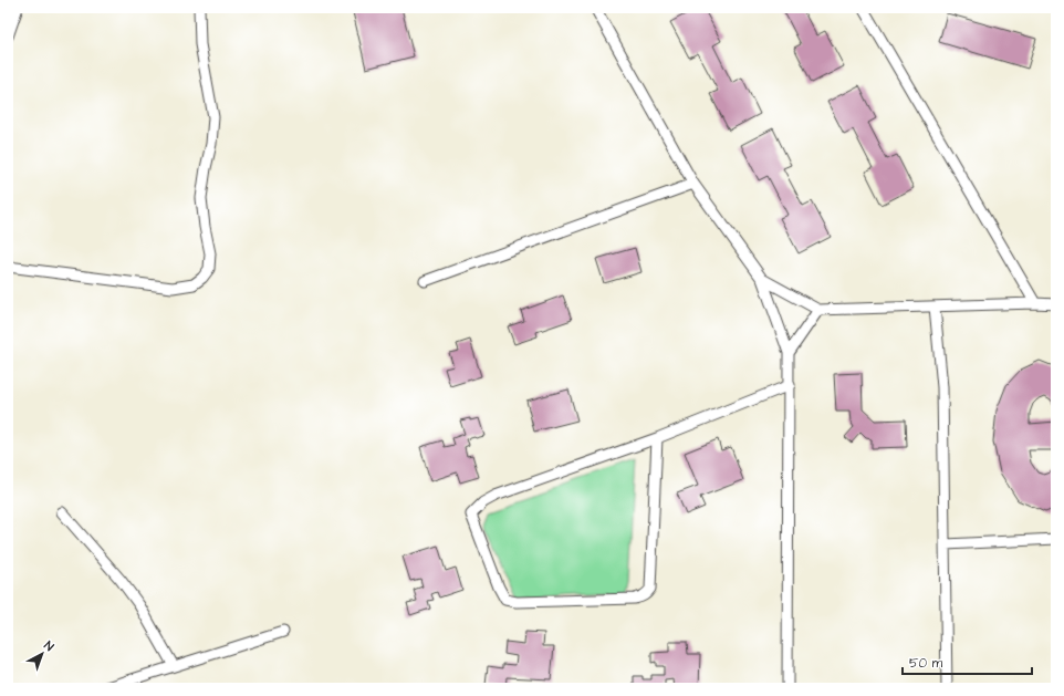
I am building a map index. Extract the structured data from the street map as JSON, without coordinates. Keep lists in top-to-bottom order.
{
  "scale_bar": "50 m",
  "north": "top right"
}
